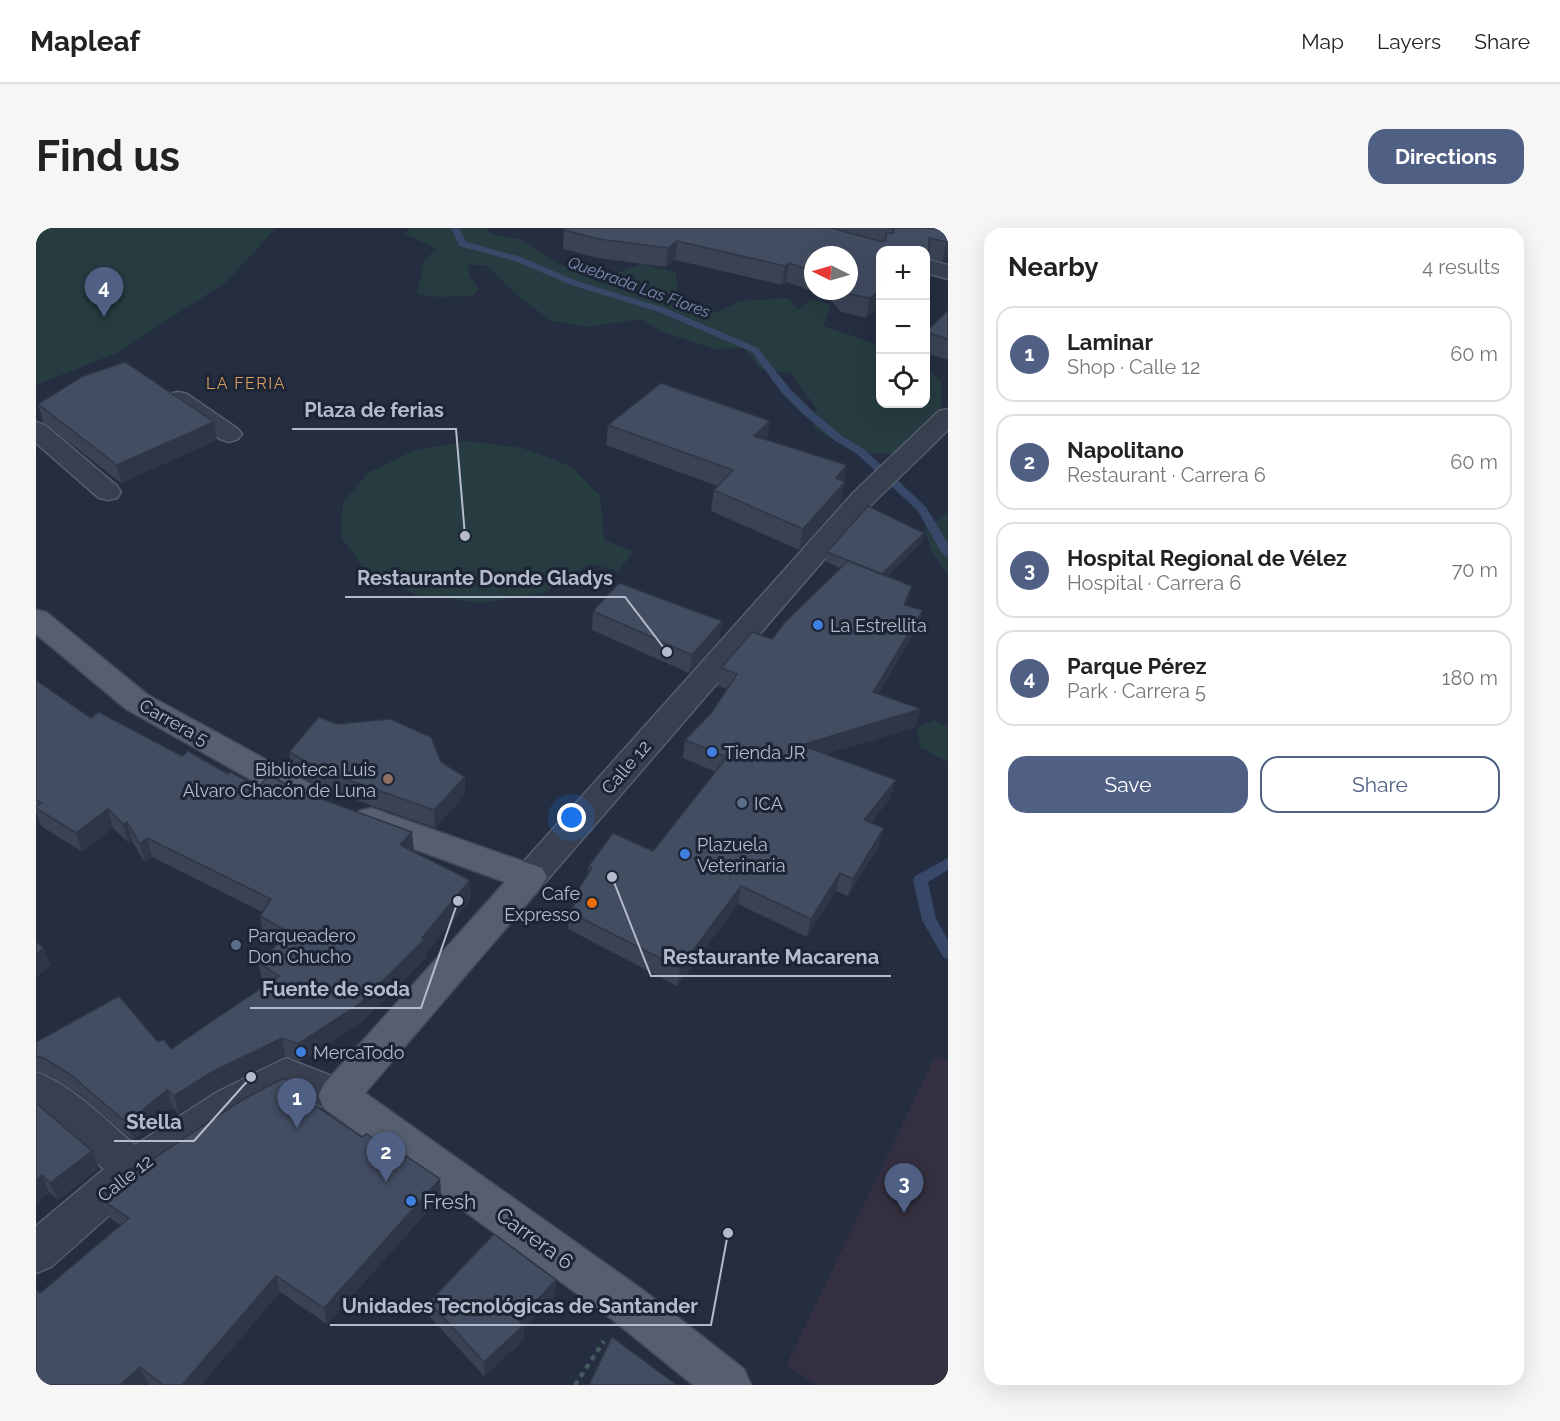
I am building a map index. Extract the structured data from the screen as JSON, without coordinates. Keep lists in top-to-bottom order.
{
  "streets": {
    "main road": ["Carrera 5", "Calle 12", "Carrera 6"]
  },
  "crossings": [
    ["Carrera 5", "Calle 12"],
    ["Calle 12", "Carrera 6"]
  ],
  "districts": ["LA FERIA"],
  "water": ["Quebrada Las Flores"],
  "places": [
    "Plaza de ferias",
    "La Estrellita",
    "Restaurante Donde Gladys",
    "Tienda JR",
    "Biblioteca Luis Alvaro Chacón de Luna",
    "ICA",
    "Plazuela Veterinaria",
    "Restaurante Macarena",
    "Fuente de soda",
    "Cafe Expresso",
    "Parqueadero Don Chucho",
    "MercaTodo",
    "Stella",
    "Fresh",
    "Unidades Tecnológicas de Santander"
  ],
  "north": "left",
  "page": {
    "header": "Mapleaf",
    "nav": ["Map", "Layers", "Share"],
    "buttons": [
      "Directions",
      ["Save", "Share"]
    ],
    "title": "Find us",
    "heading": ["Nearby", "4 results"],
    "map_buttons": ["+", "−"],
    "pins": [
      "4",
      "1",
      "2",
      "3"
    ],
    "list": [
      {
        "mark": "1",
        "name": "Laminar",
        "note": "Shop · Calle 12",
        "value": "60 m"
      },
      {
        "mark": "2",
        "name": "Napolitano",
        "note": "Restaurant · Carrera 6",
        "value": "60 m"
      },
      {
        "mark": "3",
        "name": "Hospital Regional de Vélez",
        "note": "Hospital · Carrera 6",
        "value": "70 m"
      },
      {
        "mark": "4",
        "name": "Parque Pérez",
        "note": "Park · Carrera 5",
        "value": "180 m"
      }
    ]
  }
}
